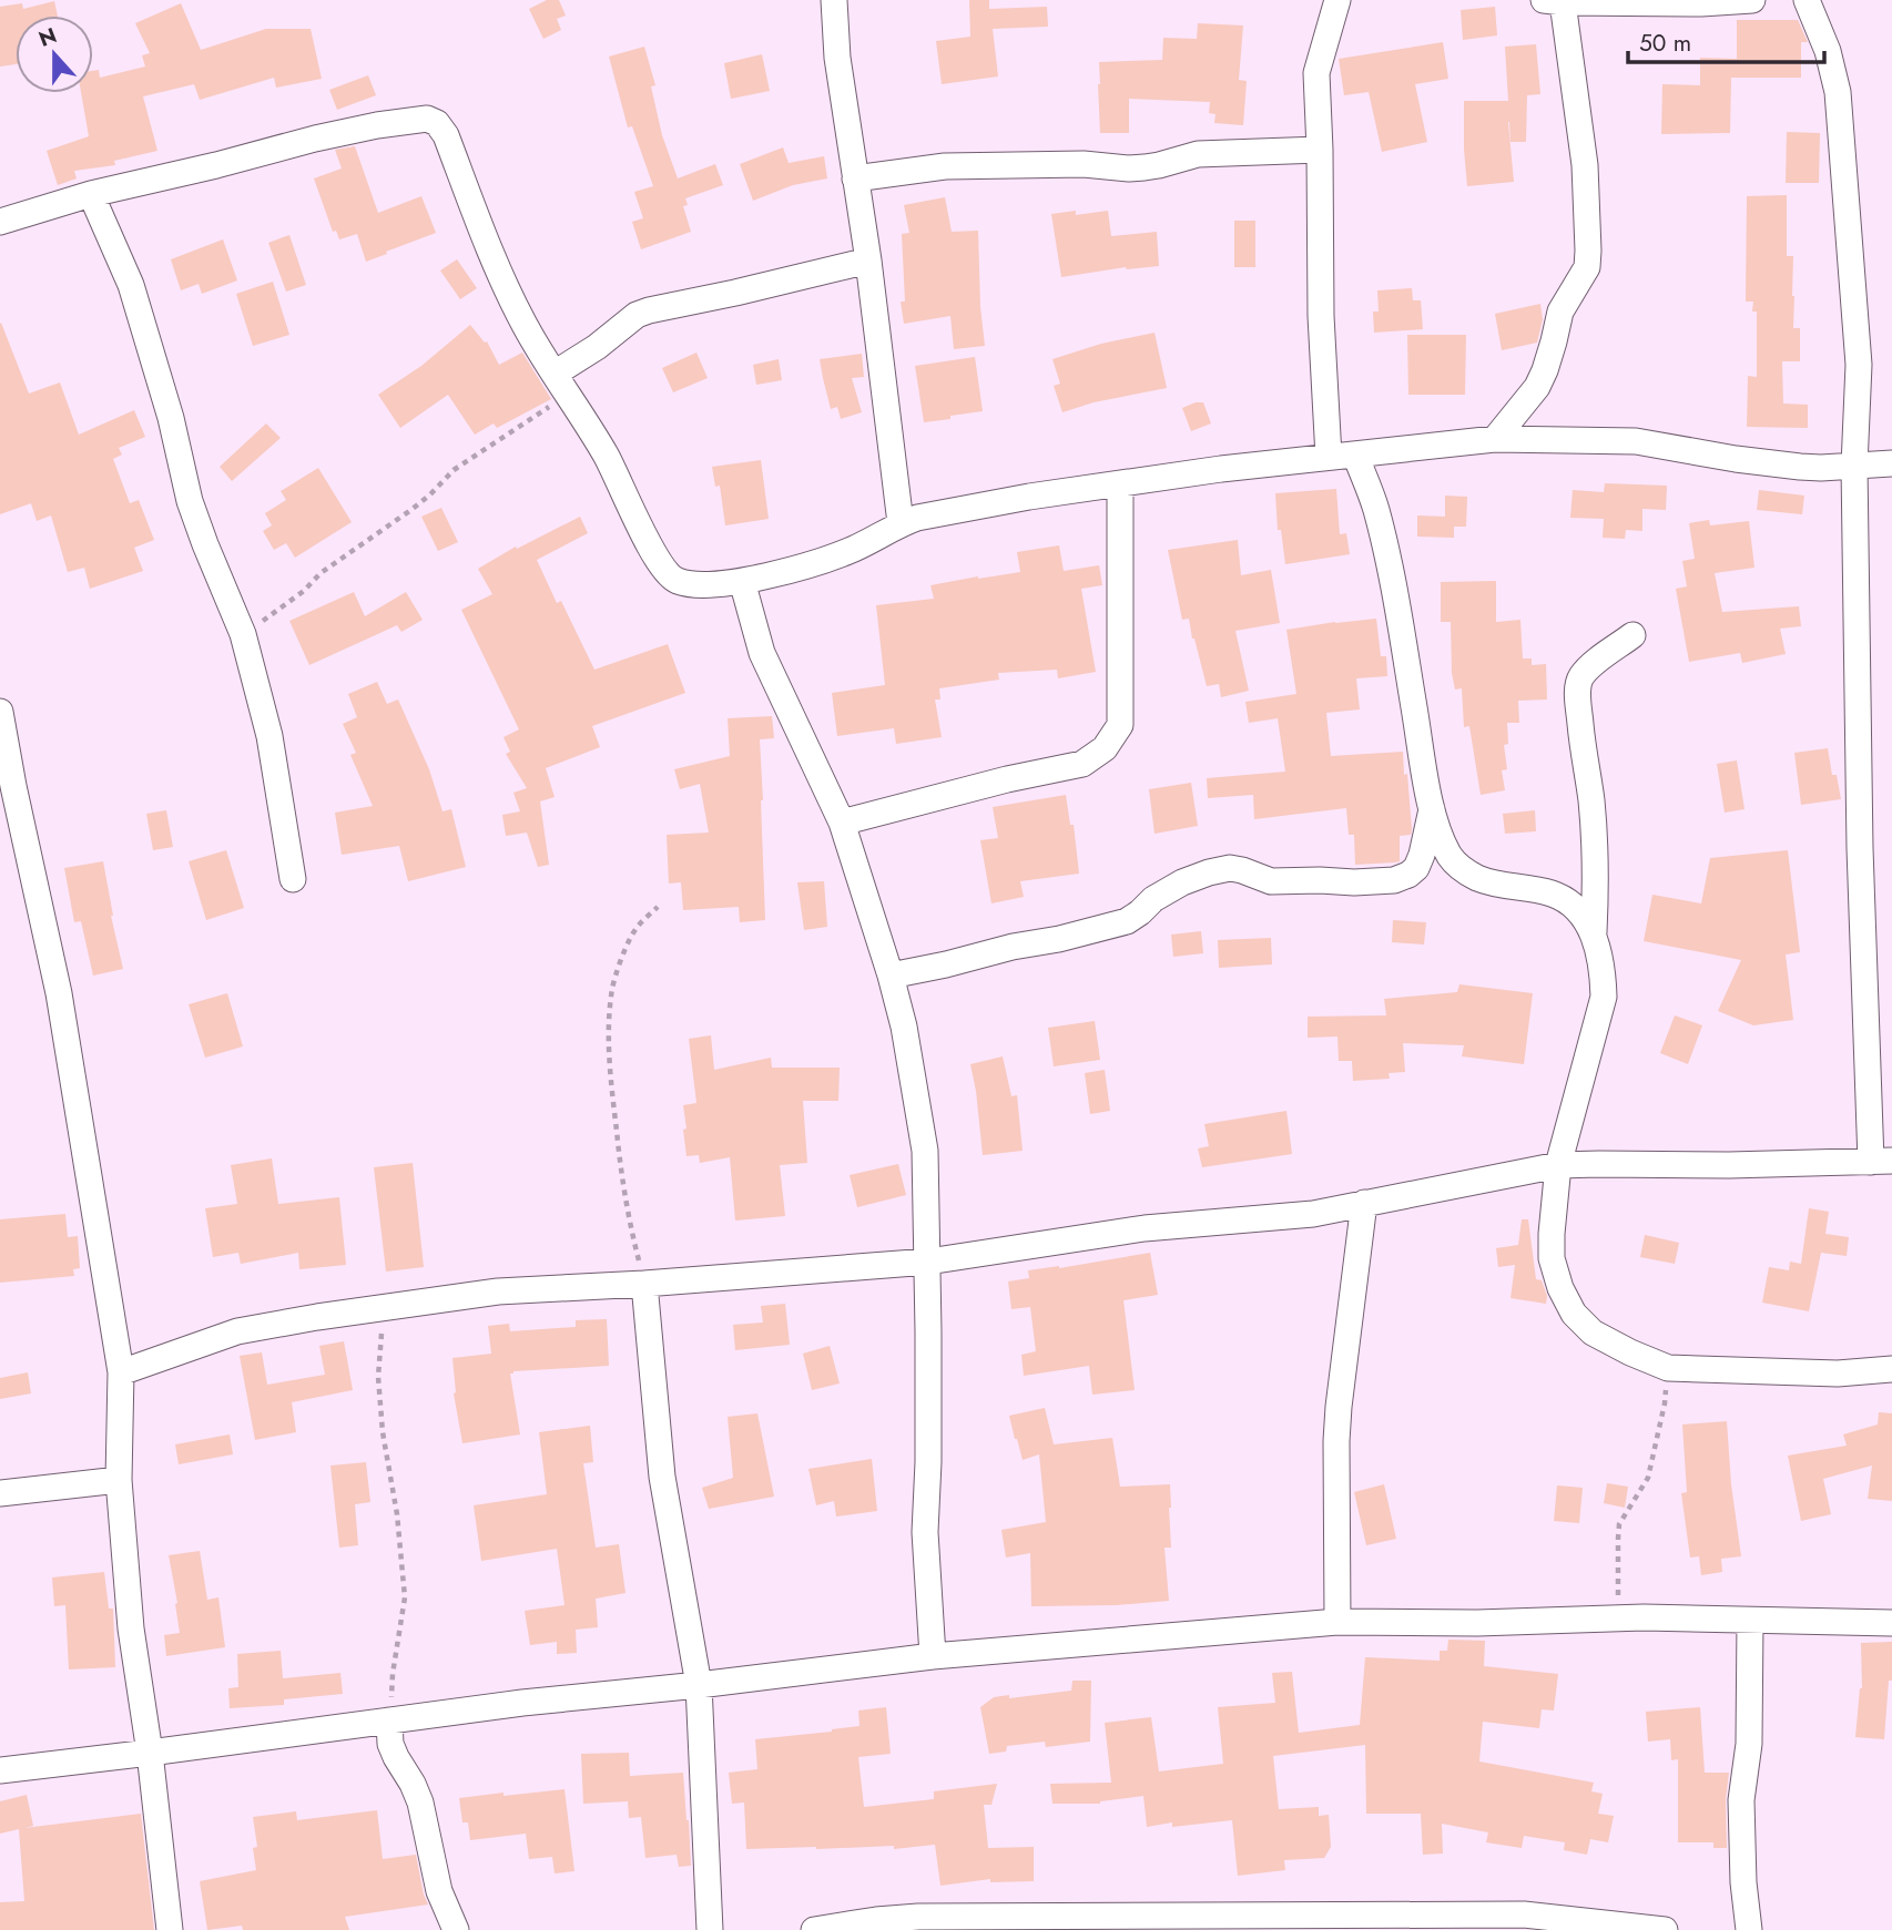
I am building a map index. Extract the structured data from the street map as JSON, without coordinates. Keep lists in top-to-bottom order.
{
  "scale_bar": "50 m",
  "north": "top"
}
